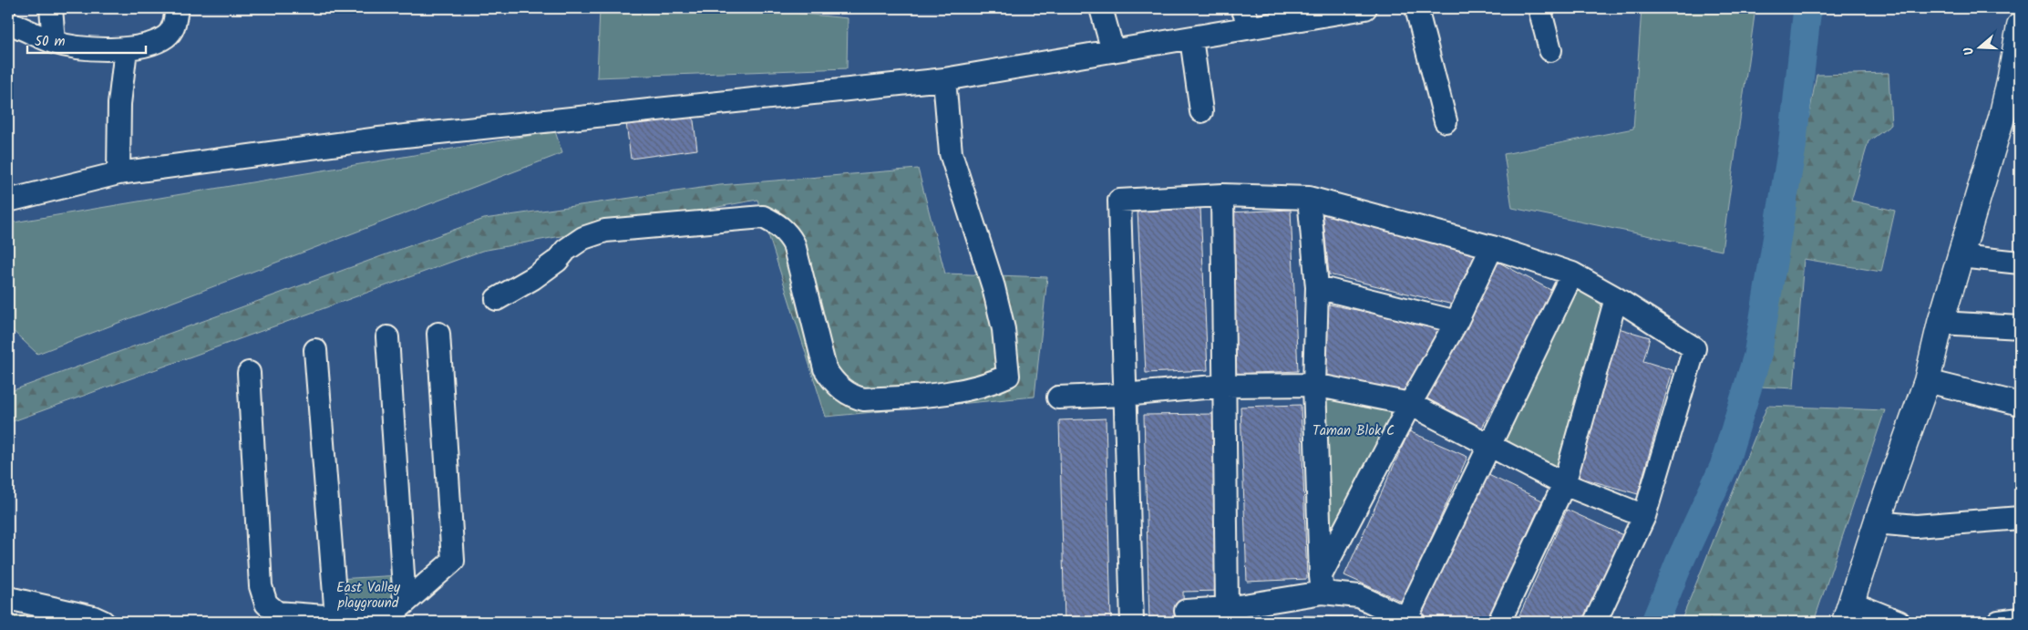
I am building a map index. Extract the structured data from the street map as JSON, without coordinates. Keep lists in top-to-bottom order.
{
  "parks": ["Taman Blok C", "East Valley playground"],
  "scale_bar": "50 m",
  "north": "left"
}
